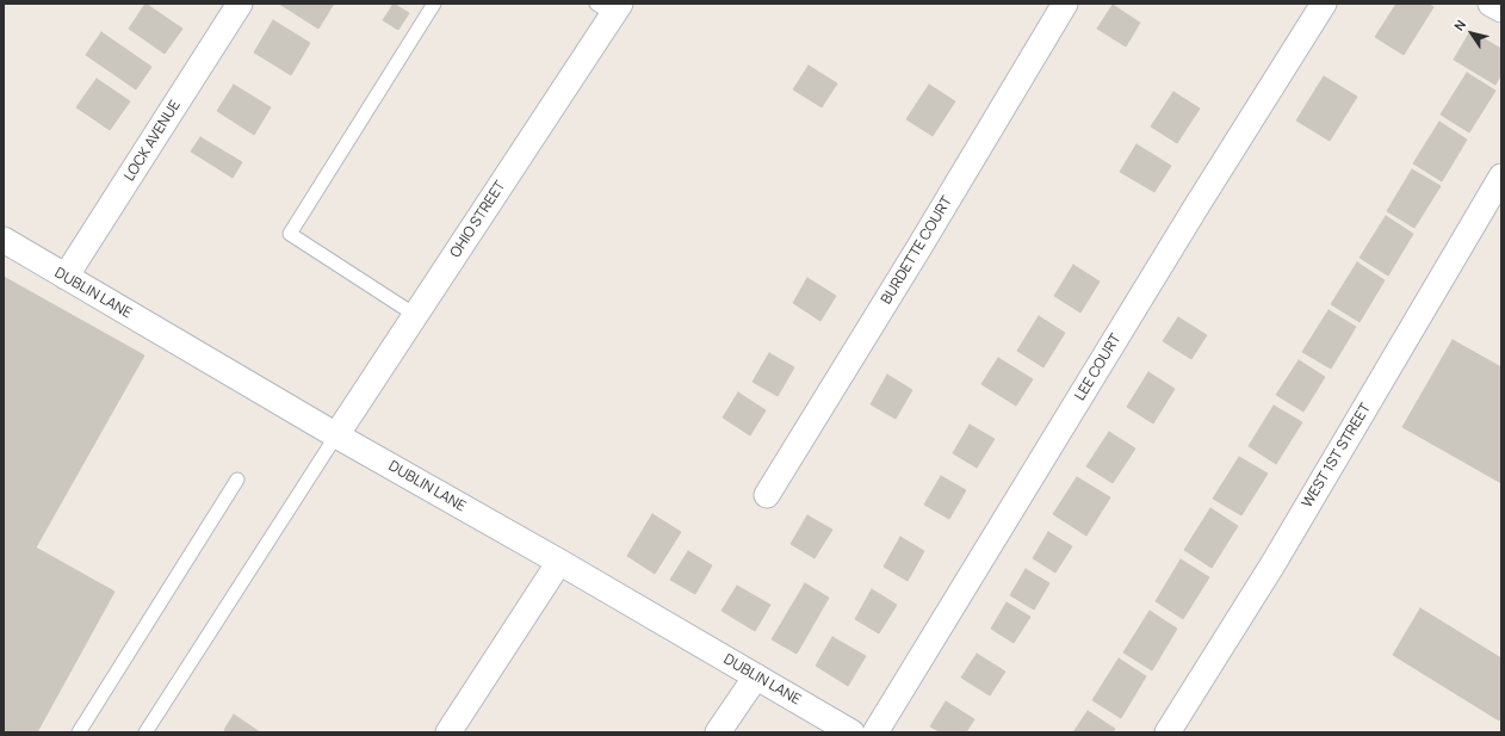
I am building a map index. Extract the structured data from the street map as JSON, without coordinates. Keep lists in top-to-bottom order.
{
  "streets": {
    "street": [
      "LOCK AVENUE",
      "OHIO STREET",
      "BURDETTE COURT",
      "DUBLIN LANE",
      "LEE COURT",
      "WEST 1ST STREET"
    ]
  },
  "crossings": [
    ["LOCK AVENUE", "DUBLIN LANE"],
    ["OHIO STREET", "DUBLIN LANE"]
  ],
  "north": "top left"
}
